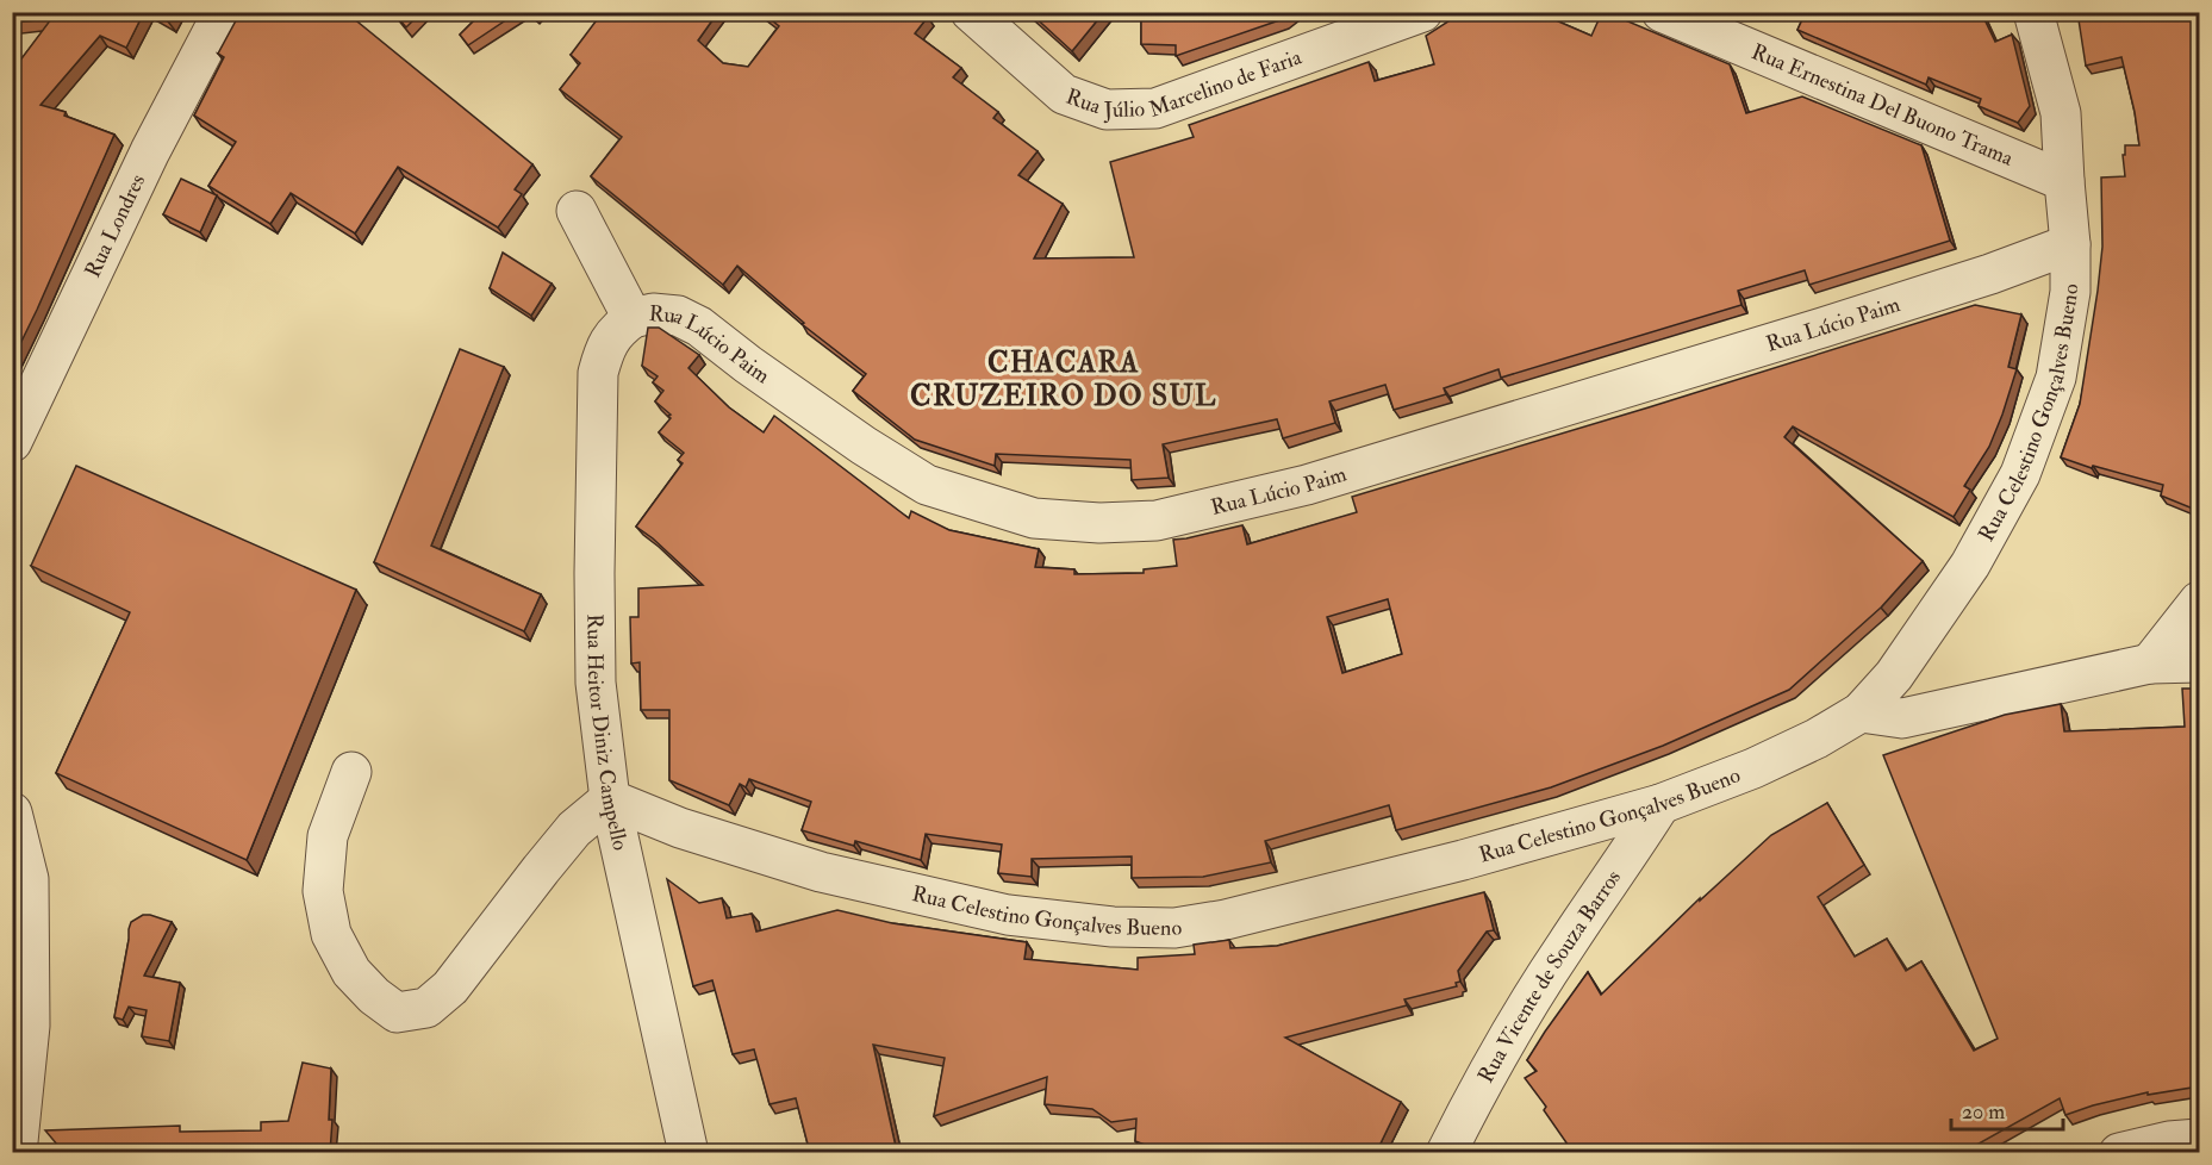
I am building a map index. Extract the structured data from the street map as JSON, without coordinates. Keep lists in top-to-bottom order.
{
  "streets": {
    "street": [
      "Rua Júlio Marcelino de Faria",
      "Rua Ernestina Del Buono Trama",
      "Rua Londres",
      "Rua Lúcio Paim",
      "Rua Celestino Gonçalves Bueno",
      "Rua Heitor Diniz Campello",
      "Rua Vicente de Souza Barros"
    ]
  },
  "crossings": [
    ["Rua Ernestina Del Buono Trama", "Rua Celestino Gonçalves Bueno"],
    ["Rua Lúcio Paim", "Rua Celestino Gonçalves Bueno"],
    ["Rua Lúcio Paim", "Rua Heitor Diniz Campello"],
    ["Rua Celestino Gonçalves Bueno", "Rua Heitor Diniz Campello"],
    ["Rua Celestino Gonçalves Bueno", "Rua Vicente de Souza Barros"]
  ],
  "districts": ["CHACARA CRUZEIRO DO SUL"],
  "scale_bar": "20 m"
}
